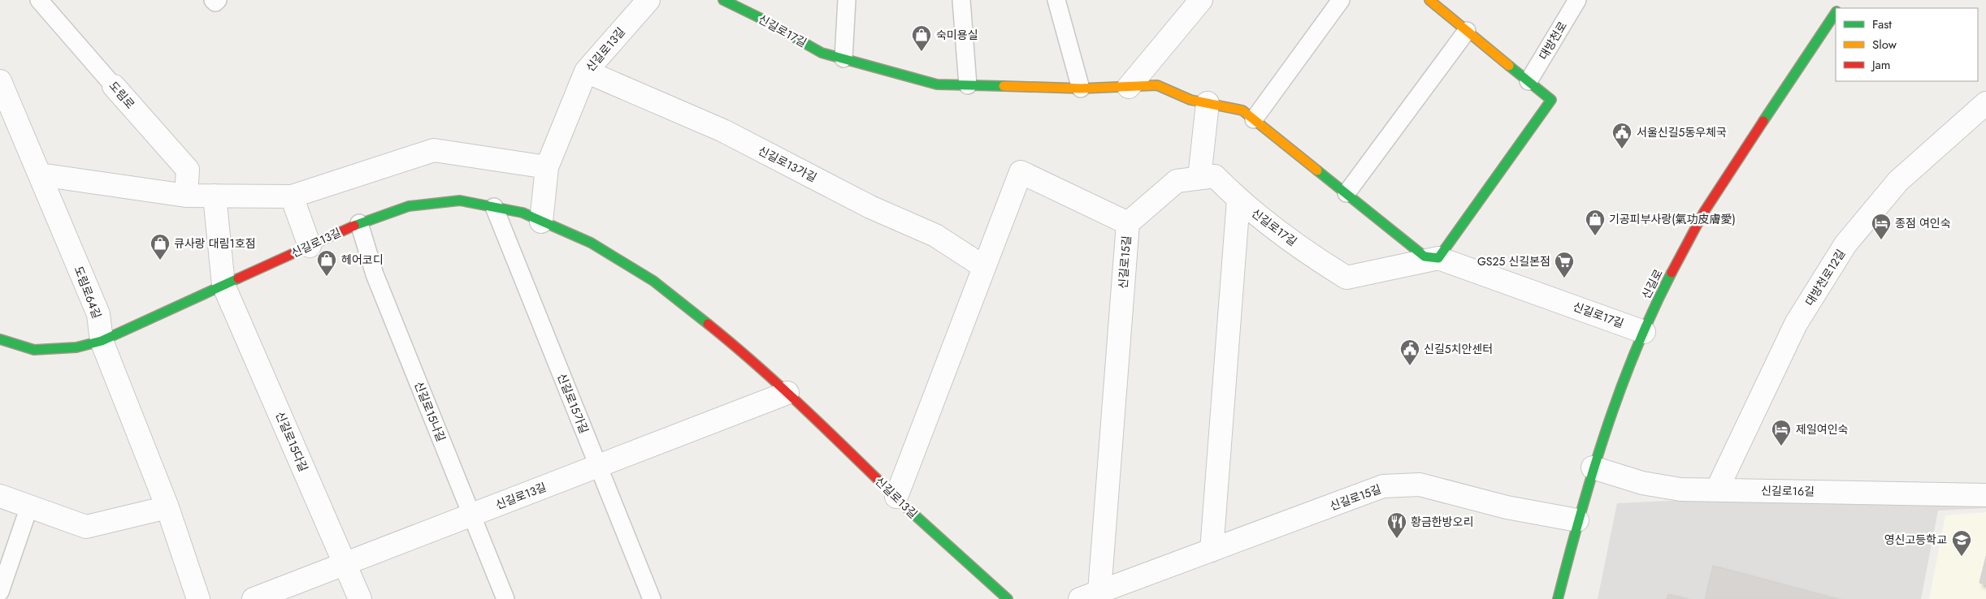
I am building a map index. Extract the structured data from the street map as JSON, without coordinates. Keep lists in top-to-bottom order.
{
  "streets": {
    "street": [
      "신길로17길",
      "신길로13길",
      "도림로",
      "신길로13가길",
      "신길로15길",
      "대방천로12길",
      "신길로",
      "도림로64길",
      "신길로15다길",
      "신길로16길"
    ],
    "lane": ["대방천로", "신길로15가길", "신길로15나길"]
  },
  "crossings": [
    ["신길로17길", "신길로15길"],
    ["신길로17길", "신길로"],
    ["신길로13길", "신길로13가길"],
    ["신길로13길", "도림로64길"],
    ["신길로13길", "신길로15가길"],
    ["신길로13길", "신길로15나길"],
    ["신길로13길", "신길로15다길"],
    ["신길로15길", "신길로"],
    ["대방천로12길", "신길로16길"],
    ["신길로", "신길로16길"]
  ],
  "places": {
    "shop": [
      "숙미용실",
      "기공피부사랑(氣功皮膚愛)",
      "큐사랑 대림1호점",
      "헤어코디"
    ],
    "public building": ["서울신길5동우체국", "신길5치안센터"],
    "hotel": ["종점 여인숙", "제일여인숙"],
    "supermarket": ["GS25 신길본점"],
    "restaurant": ["황금한방오리"],
    "school or university": ["영신고등학교"]
  },
  "legend": ["Fast", "Slow", "Jam"]
}
